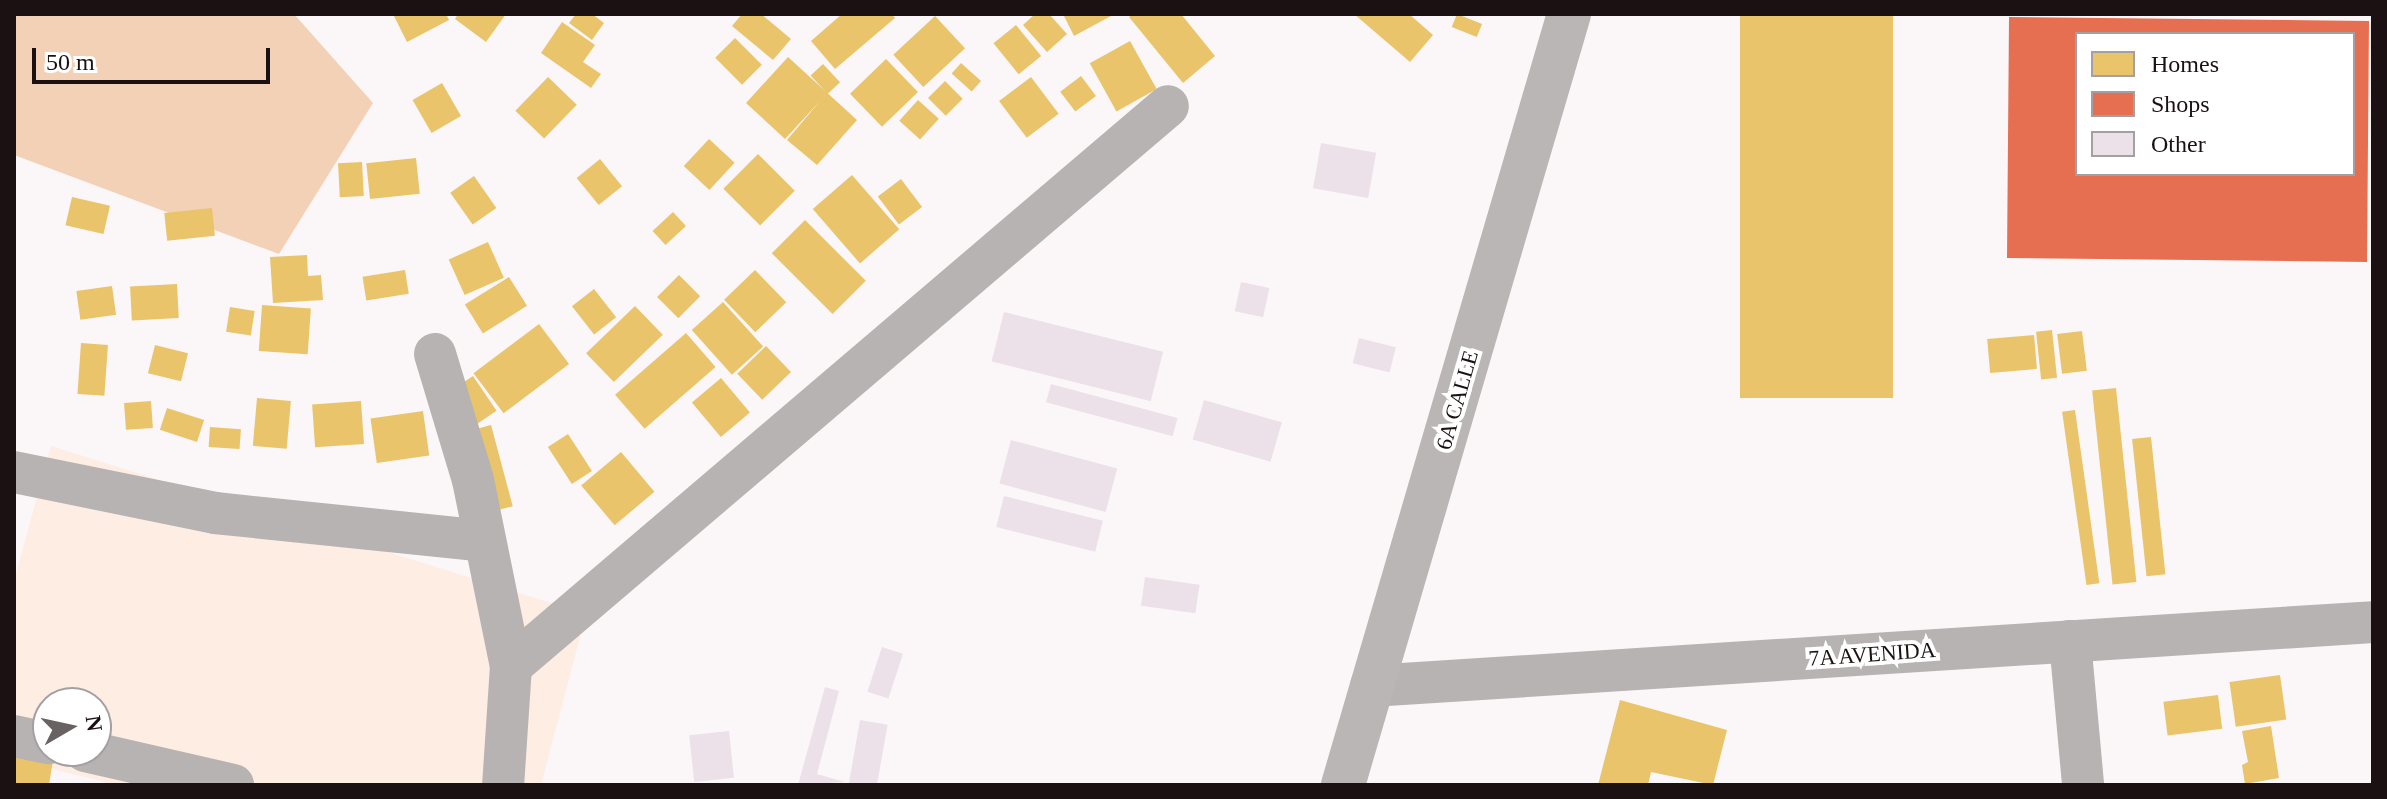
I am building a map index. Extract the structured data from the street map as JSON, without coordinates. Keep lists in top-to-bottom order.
{
  "streets": {
    "main road": ["6A CALLE"],
    "street": ["7A AVENIDA"]
  },
  "crossings": [
    ["6A CALLE", "7A AVENIDA"]
  ],
  "legend": ["Homes", "Shops", "Other"],
  "scale_bar": "50 m",
  "north": "right"
}
